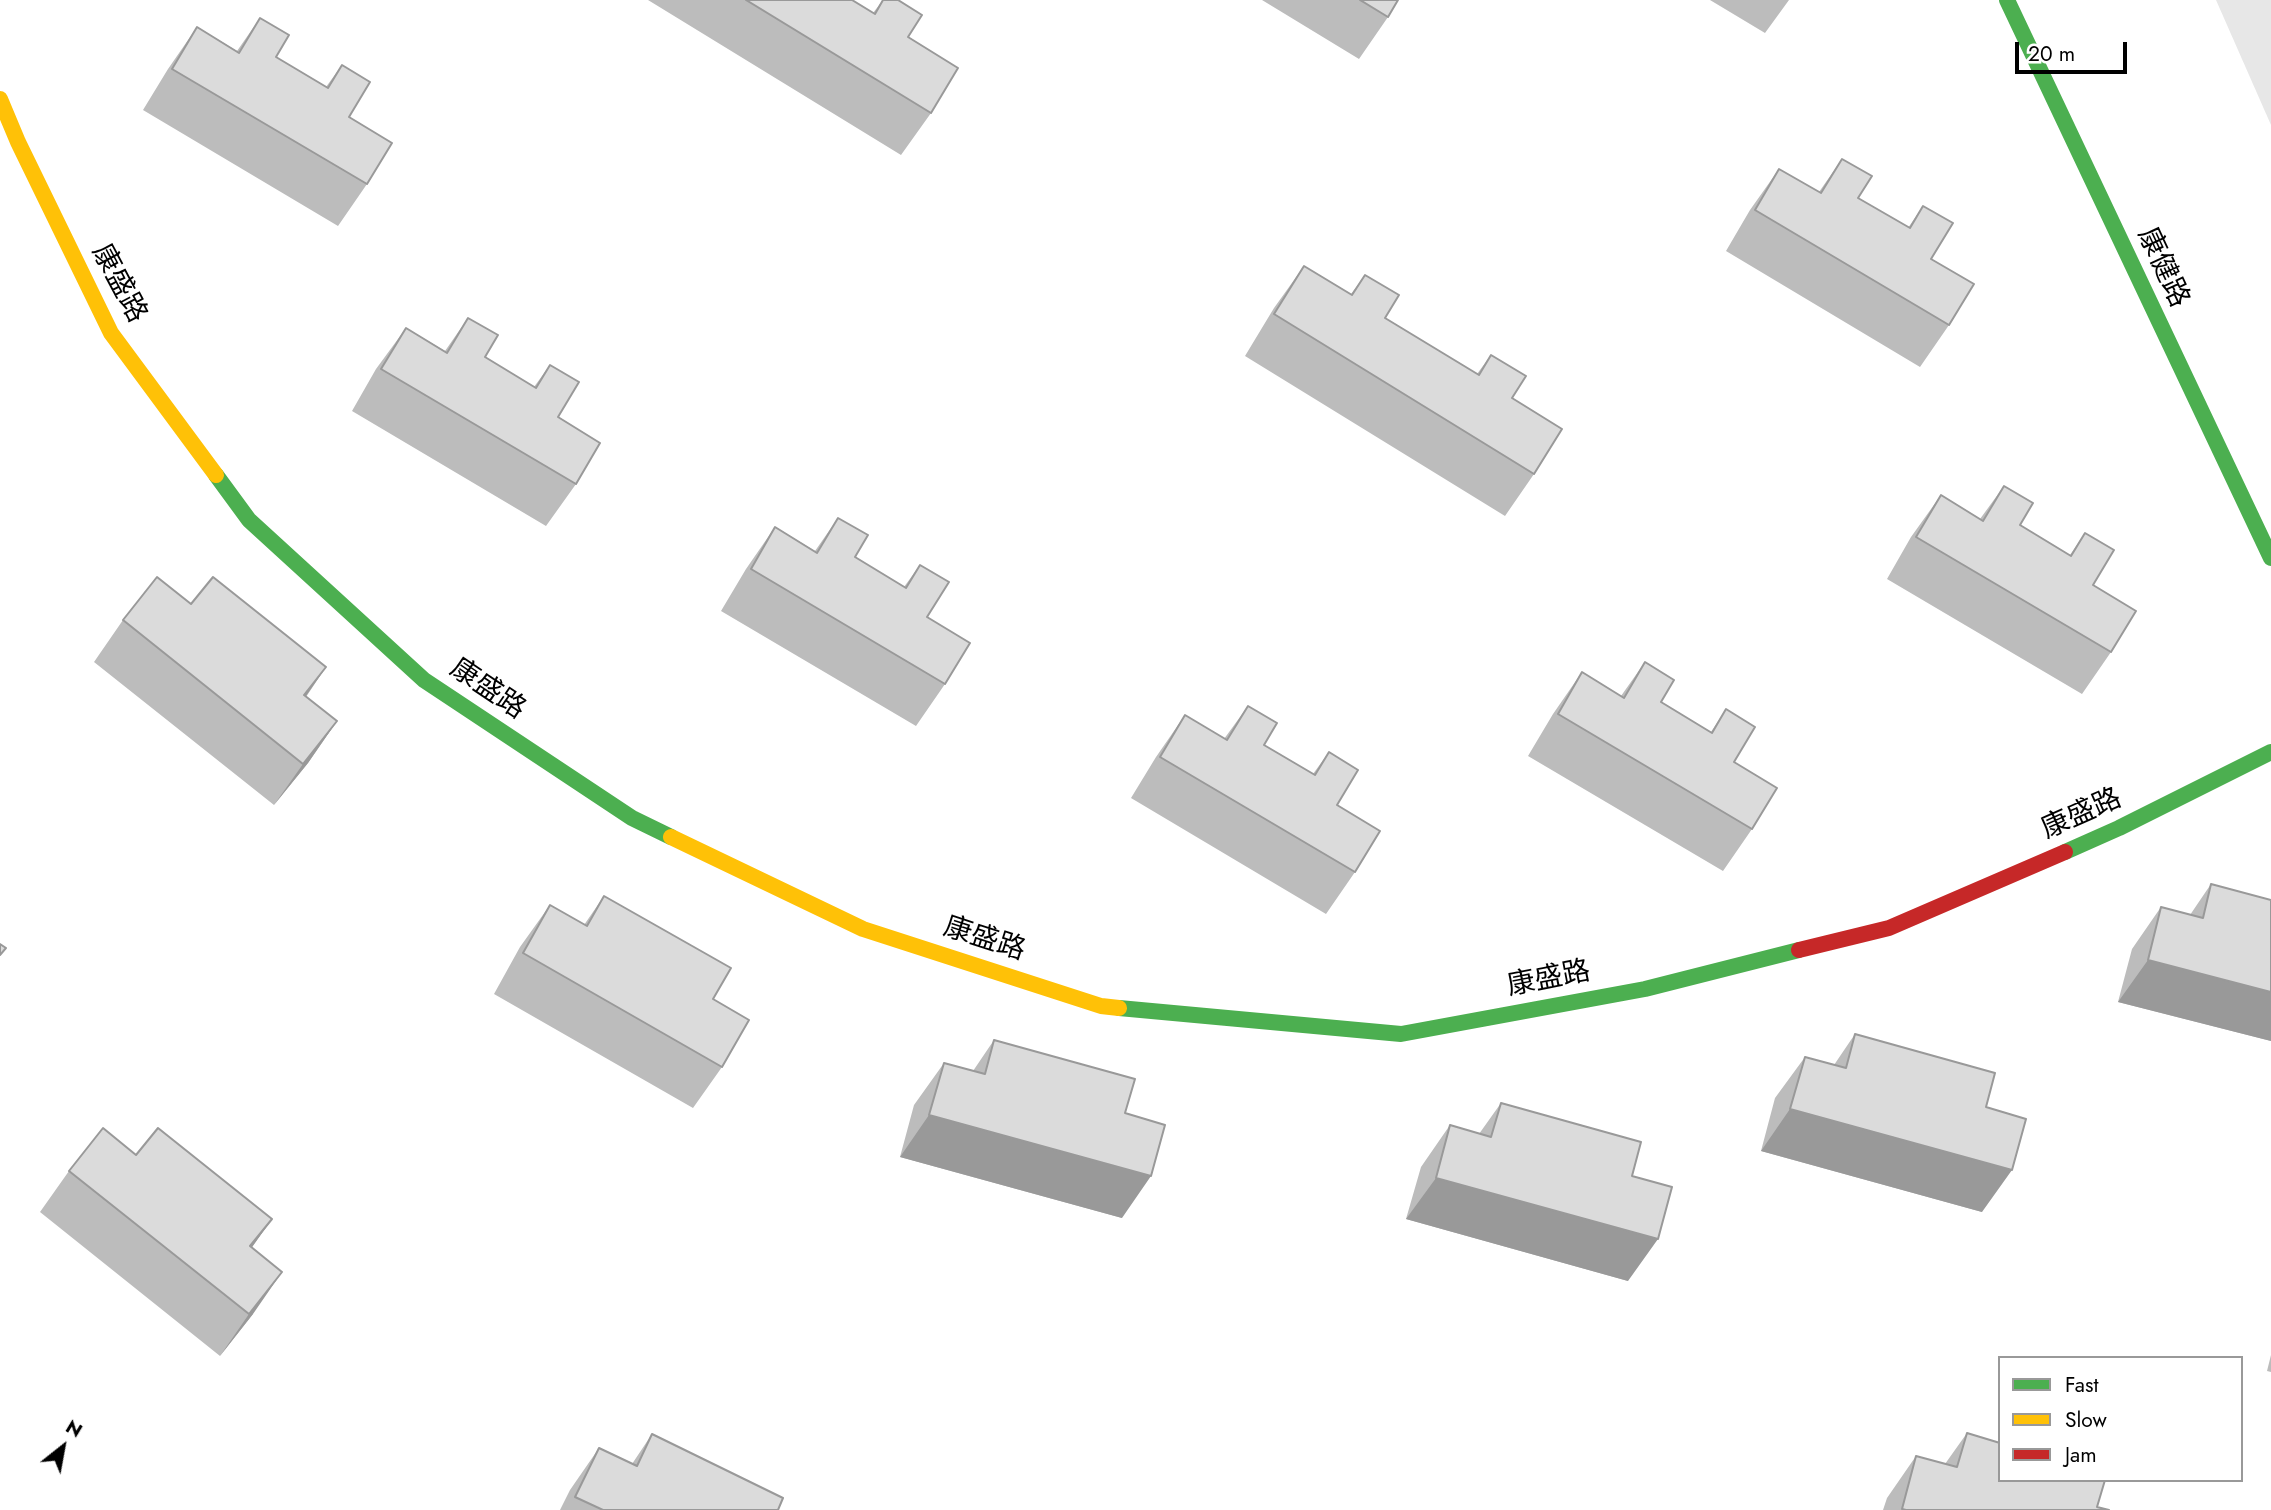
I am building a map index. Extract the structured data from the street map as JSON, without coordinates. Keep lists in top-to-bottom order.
{
  "streets": {
    "street": ["康健路", "康盛路"]
  },
  "legend": ["Fast", "Slow", "Jam"],
  "scale_bar": "20 m",
  "north": "top right"
}
